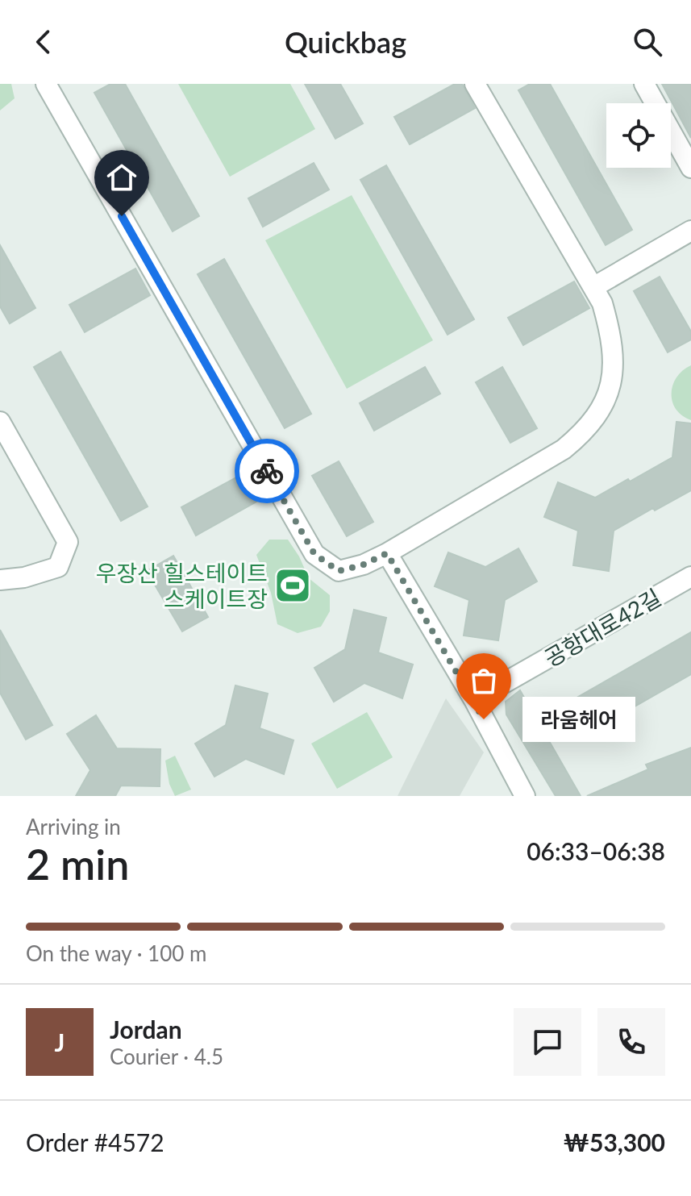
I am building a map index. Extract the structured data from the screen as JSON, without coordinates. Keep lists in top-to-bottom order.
{
  "streets": {
    "street": ["공항대로42길"]
  },
  "places": {
    "sports": ["우장산 힐스테이트 스케이트장"],
    "other": ["라움헤어"]
  },
  "page": {
    "header": "Quickbag",
    "bubble": "라움헤어",
    "heading": ["2 min", "Arriving in", "06:33–06:38"],
    "panel": [
      "Jordan",
      "Courier · 4.5",
      "Order #4572",
      "₩53,300"
    ],
    "bar": "On the way · 100 m",
    "round": "J"
  }
}
